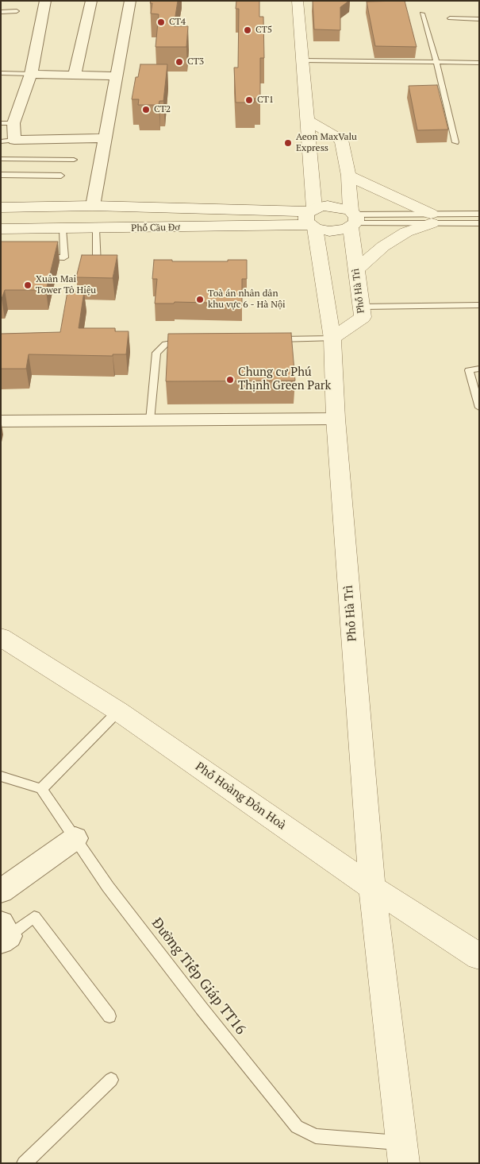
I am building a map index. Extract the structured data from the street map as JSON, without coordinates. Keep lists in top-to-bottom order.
{
  "streets": {
    "street": ["Phố Cầu Đơ", "Phố Hà Trì", "Phố Hoàng Đôn Hoà"],
    "lane": ["Đường Tiếp Giáp TT16"]
  },
  "crossings": [
    ["Phố Cầu Đơ", "Phố Hà Trì"],
    ["Phố Hà Trì", "Phố Hoàng Đôn Hoà"],
    ["Phố Hà Trì", "Đường Tiếp Giáp TT16"]
  ],
  "places": [
    "CT4",
    "CT5",
    "CT3",
    "CT1",
    "CT2",
    "Aeon MaxValu Express",
    "Xuân Mai Tower Tô Hiệu",
    "Toà án nhân dân khu vực 6 - Hà Nội",
    "Chung cư Phú Thịnh Green Park"
  ]
}
